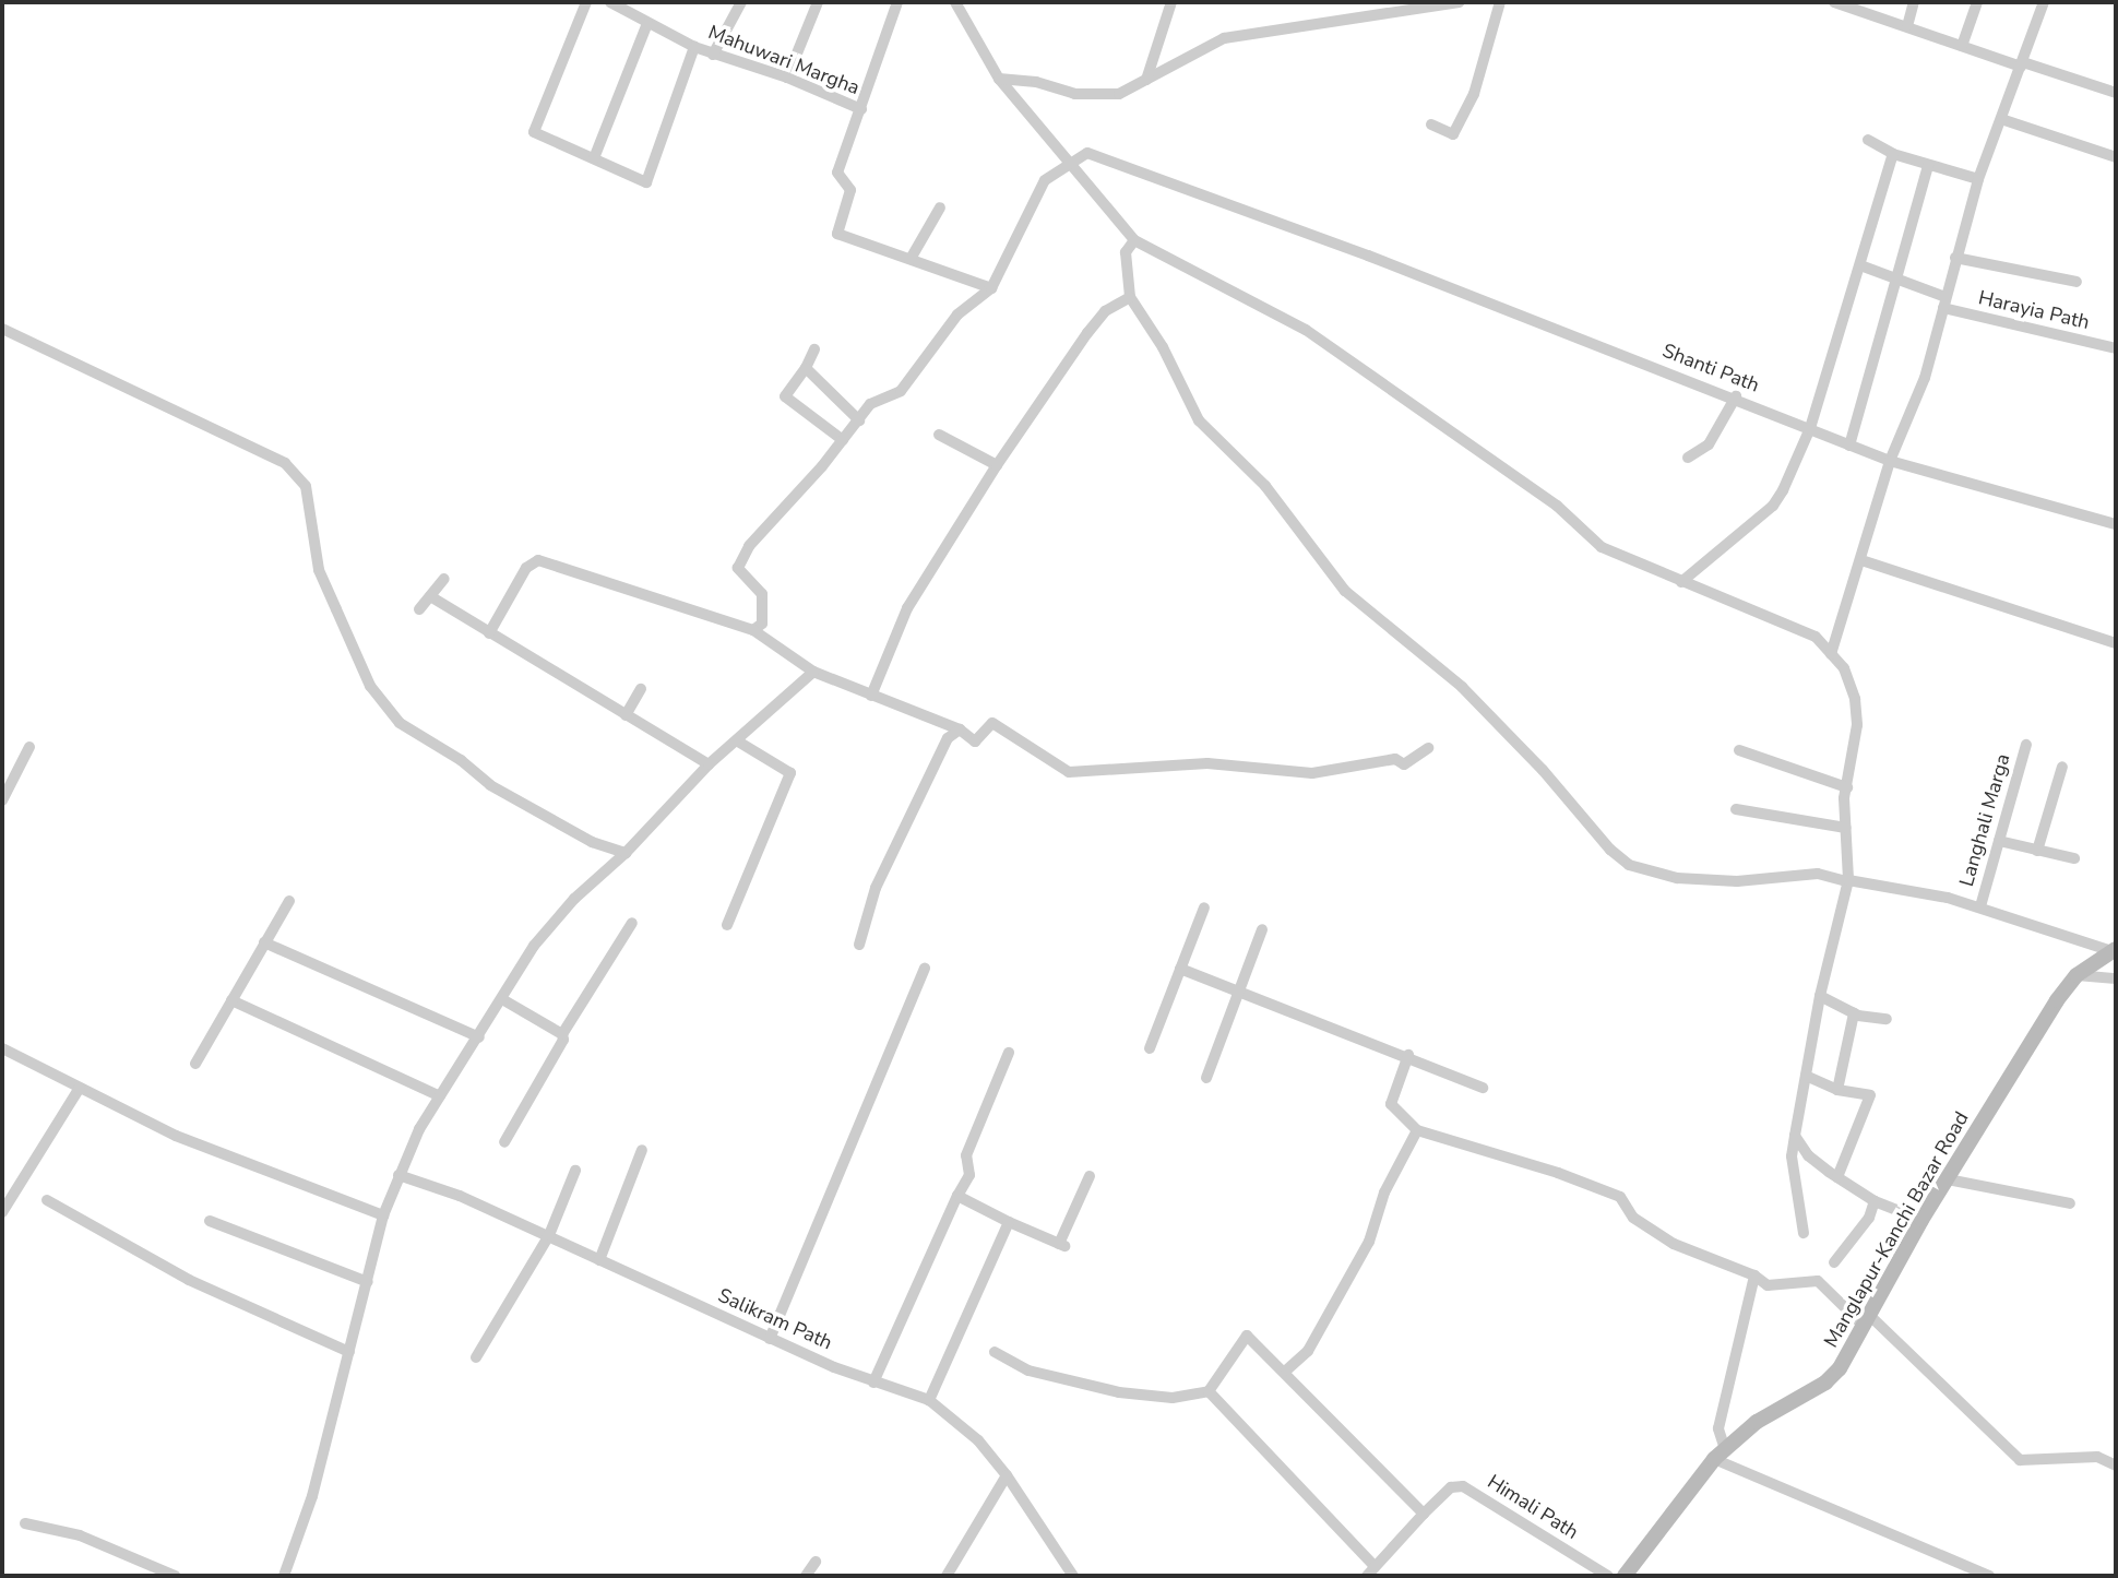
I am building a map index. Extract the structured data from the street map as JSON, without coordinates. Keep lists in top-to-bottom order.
{
  "streets": {
    "street": [
      "Mahuwari Margha",
      "Harayia Path",
      "Shanti Path",
      "Langhali Marga",
      "Manglapur-Kanchi Bazar Road",
      "Salikram Path",
      "Himali Path"
    ]
  }
}
